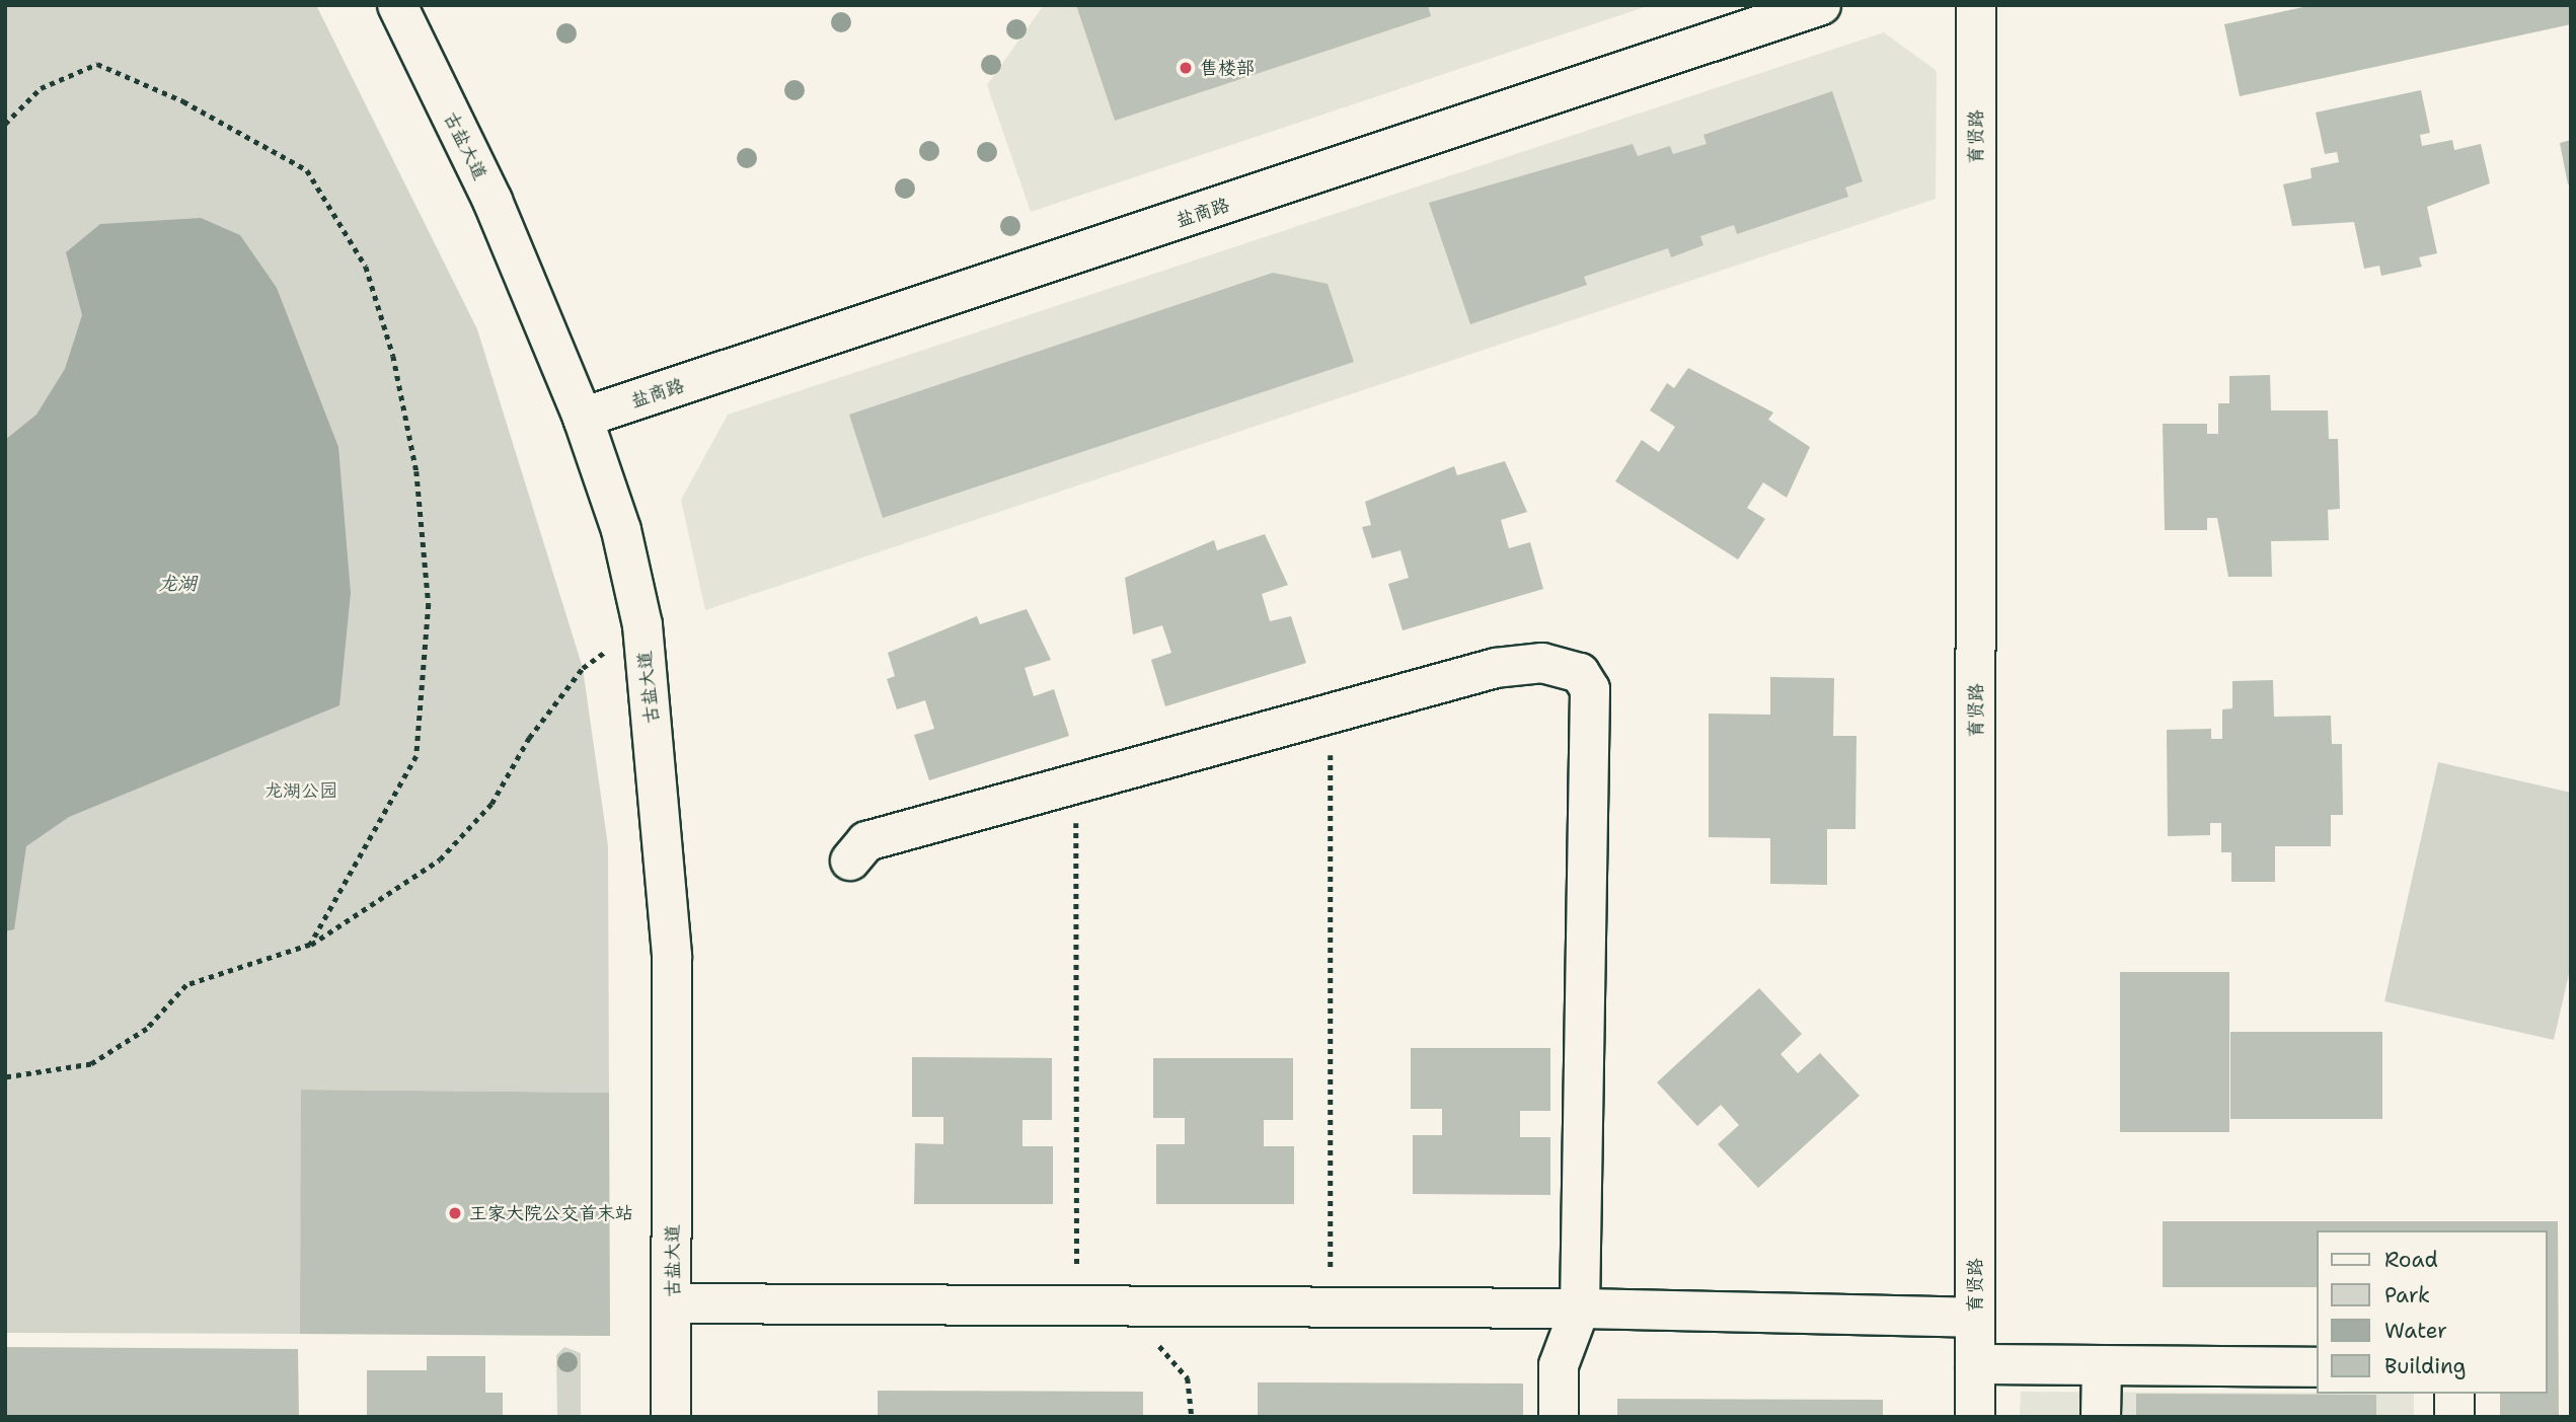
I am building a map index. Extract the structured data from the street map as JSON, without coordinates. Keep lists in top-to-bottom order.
{
  "streets": {
    "street": ["育贤路", "古盐大道", "盐商路"]
  },
  "crossings": [
    ["古盐大道", "盐商路"]
  ],
  "water": ["龙湖"],
  "parks": ["龙湖公园"],
  "places": ["售楼部", "王家大院公交首末站"],
  "legend": [
    "Road",
    "Park",
    "Water",
    "Building"
  ]
}
